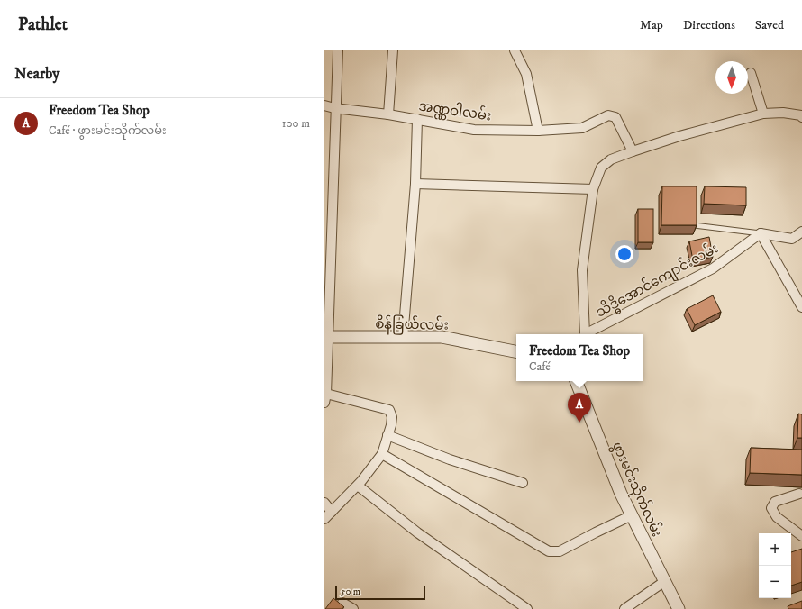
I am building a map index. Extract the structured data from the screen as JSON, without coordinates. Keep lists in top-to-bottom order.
{
  "streets": {
    "street": [
      "အဏ္ဏဝါလမ်း",
      "သိဒ္ဓိအောင်ကျောင်းလမ်း",
      "စိန်ခြယ်လမ်း",
      "ဖွားမင်းသိုက်လမ်း"
    ]
  },
  "scale_bar": "50 m",
  "north": "bottom",
  "page": {
    "header": "Pathlet",
    "nav": ["Map", "Directions", "Saved"],
    "heading": "Nearby",
    "list": [
      {
        "mark": "A",
        "name": "Freedom Tea Shop",
        "note": "Café · ဖွားမင်းသိုက်လမ်း",
        "value": "100 m"
      }
    ],
    "popup": ["Freedom Tea Shop", "Café"],
    "pins": "A",
    "map_buttons": ["+", "−"],
    "scale": "50 m"
  }
}
